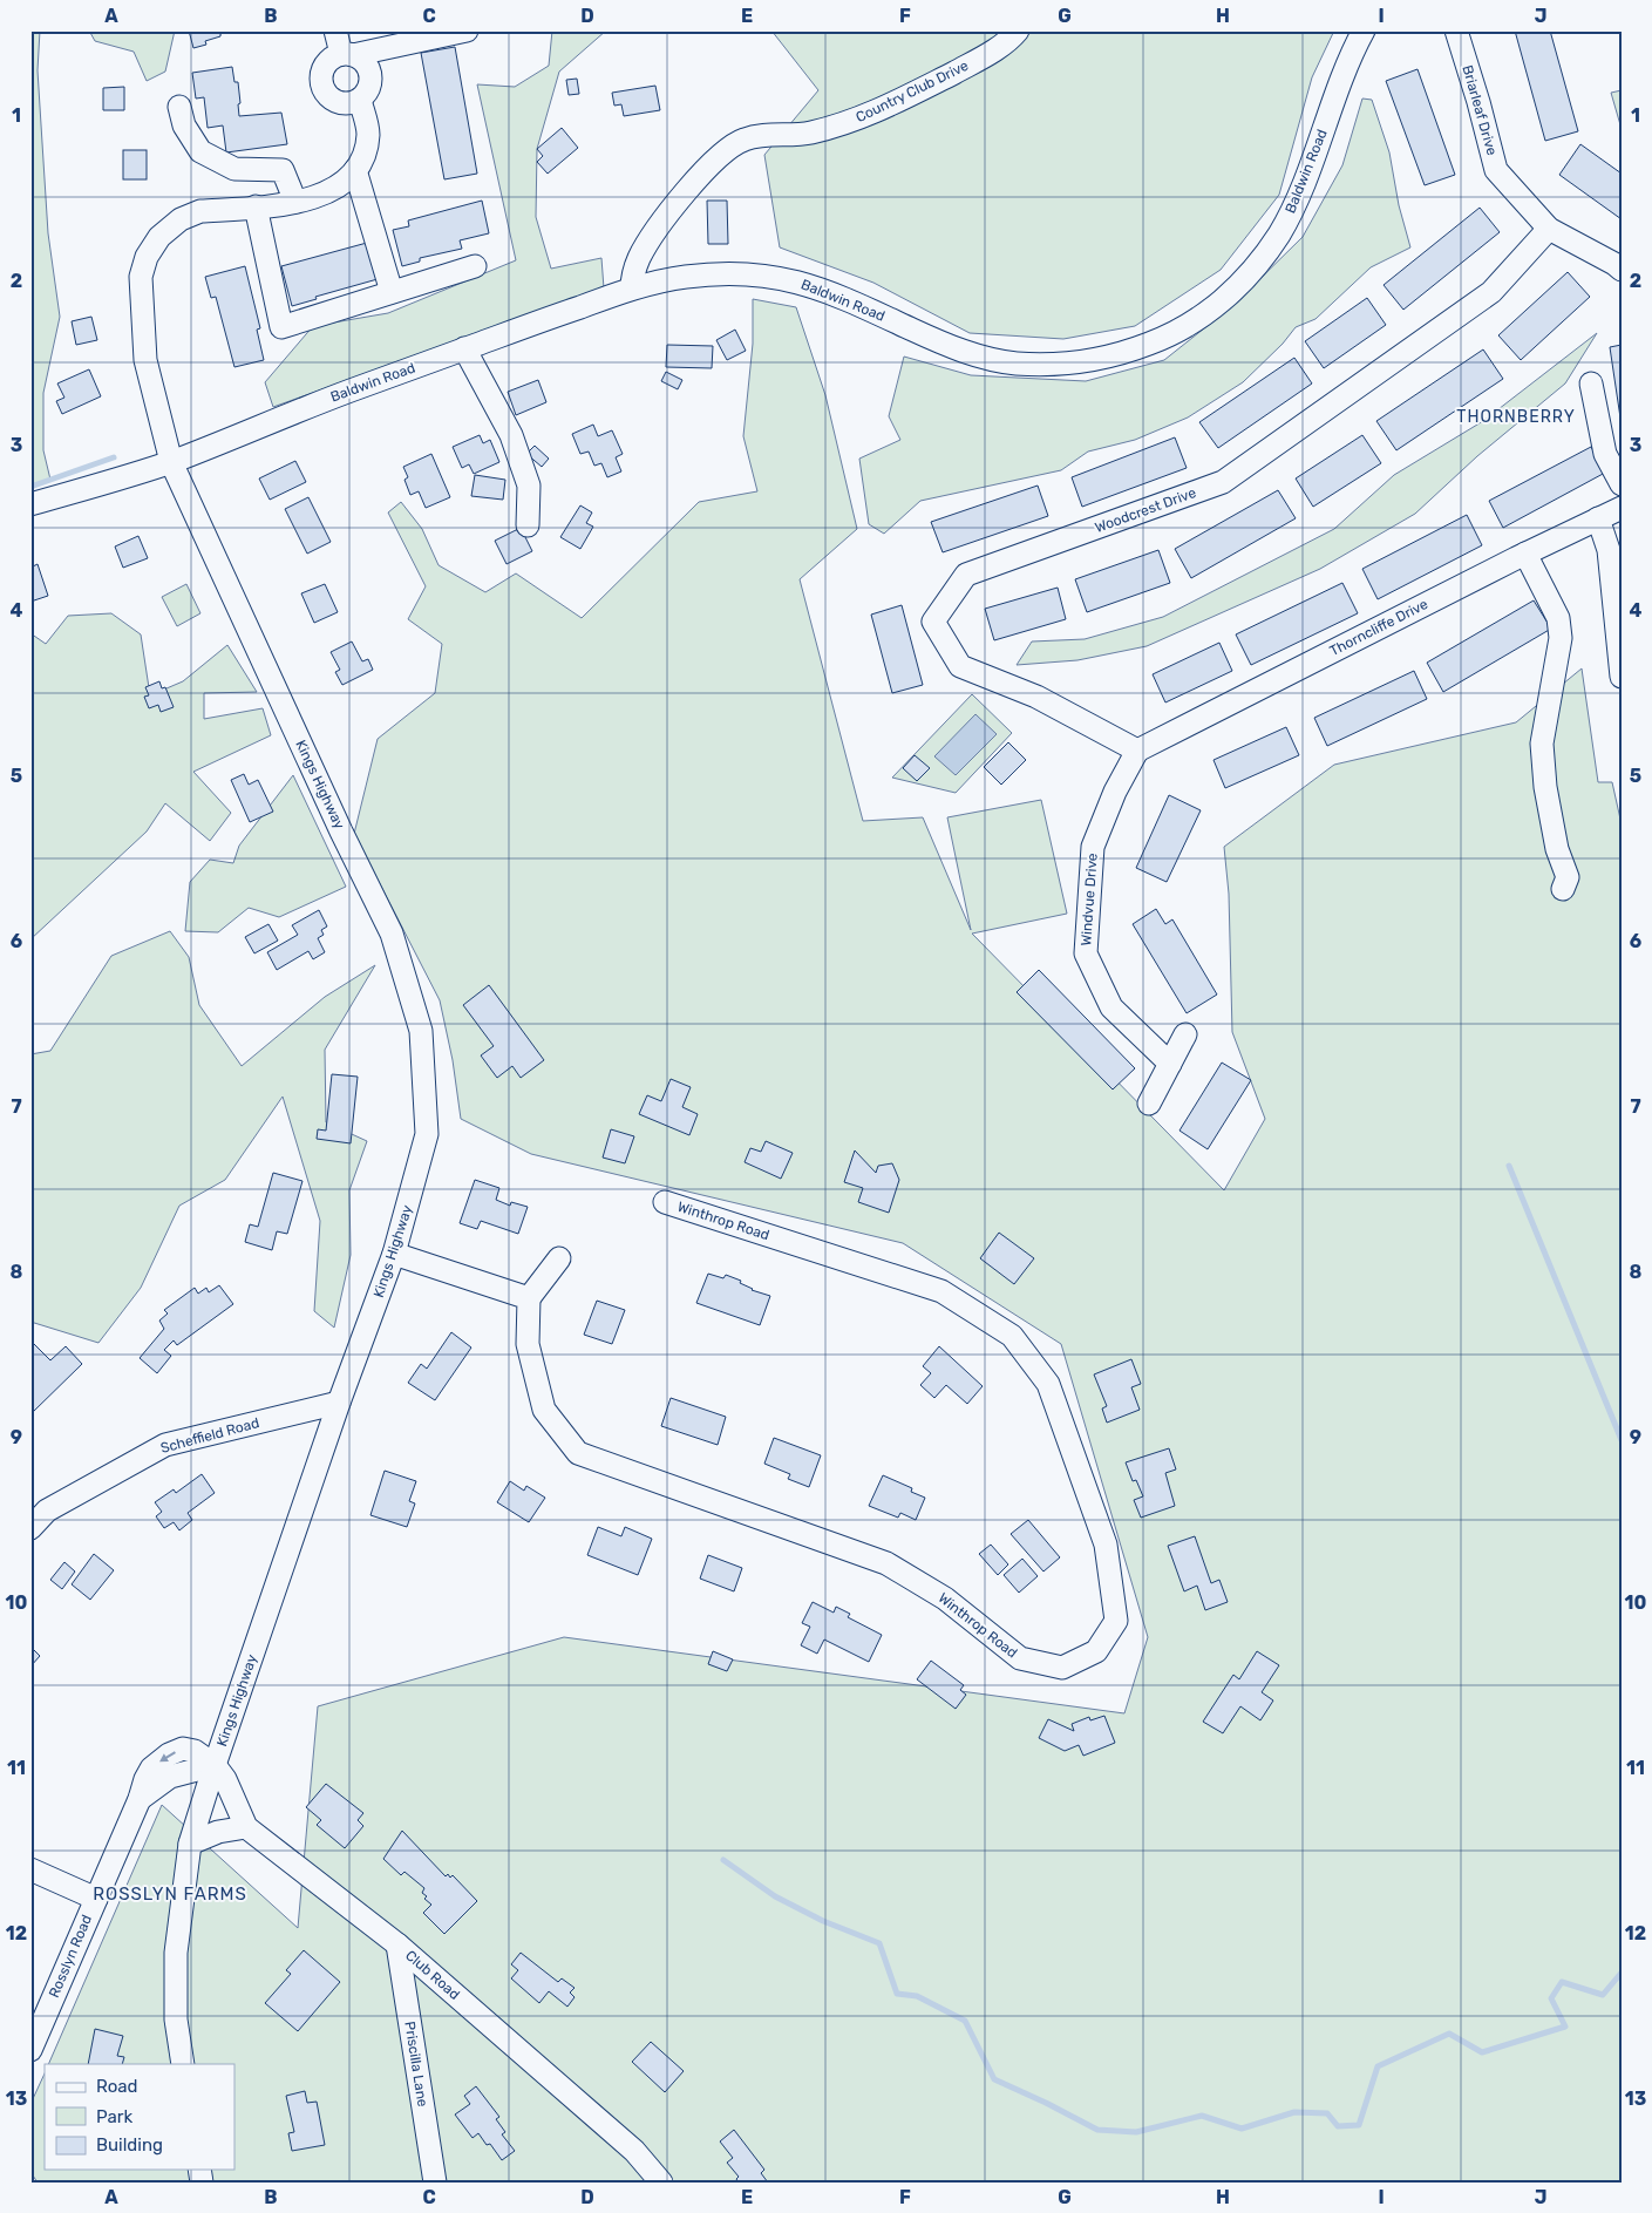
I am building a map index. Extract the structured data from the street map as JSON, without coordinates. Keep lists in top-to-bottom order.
{
  "streets": {
    "street": [
      "Country Club Drive",
      "Briarleaf Drive",
      "Baldwin Road",
      "Woodcrest Drive",
      "Thorncliffe Drive",
      "Kings Highway",
      "Windvue Drive",
      "Winthrop Road",
      "Scheffield Road",
      "Rosslyn Road",
      "Club Road",
      "Priscilla Lane"
    ]
  },
  "crossings": [
    ["Country Club Drive", "Baldwin Road"],
    ["Briarleaf Drive", "Woodcrest Drive"],
    ["Baldwin Road", "Kings Highway"],
    ["Woodcrest Drive", "Thorncliffe Drive"],
    ["Woodcrest Drive", "Windvue Drive"],
    ["Thorncliffe Drive", "Windvue Drive"],
    ["Kings Highway", "Scheffield Road"],
    ["Kings Highway", "Rosslyn Road"],
    ["Kings Highway", "Club Road"],
    ["Rosslyn Road", "Club Road"],
    ["Club Road", "Priscilla Lane"]
  ],
  "districts": ["THORNBERRY", "ROSSLYN FARMS"],
  "legend": ["Road", "Park", "Building"],
  "grid": {
    "columns": [
      "A",
      "B",
      "C",
      "D",
      "E",
      "F",
      "G",
      "H",
      "I",
      "J"
    ],
    "rows": [
      "1",
      "2",
      "3",
      "4",
      "5",
      "6",
      "7",
      "8",
      "9",
      "10",
      "11",
      "12",
      "13"
    ]
  }
}
